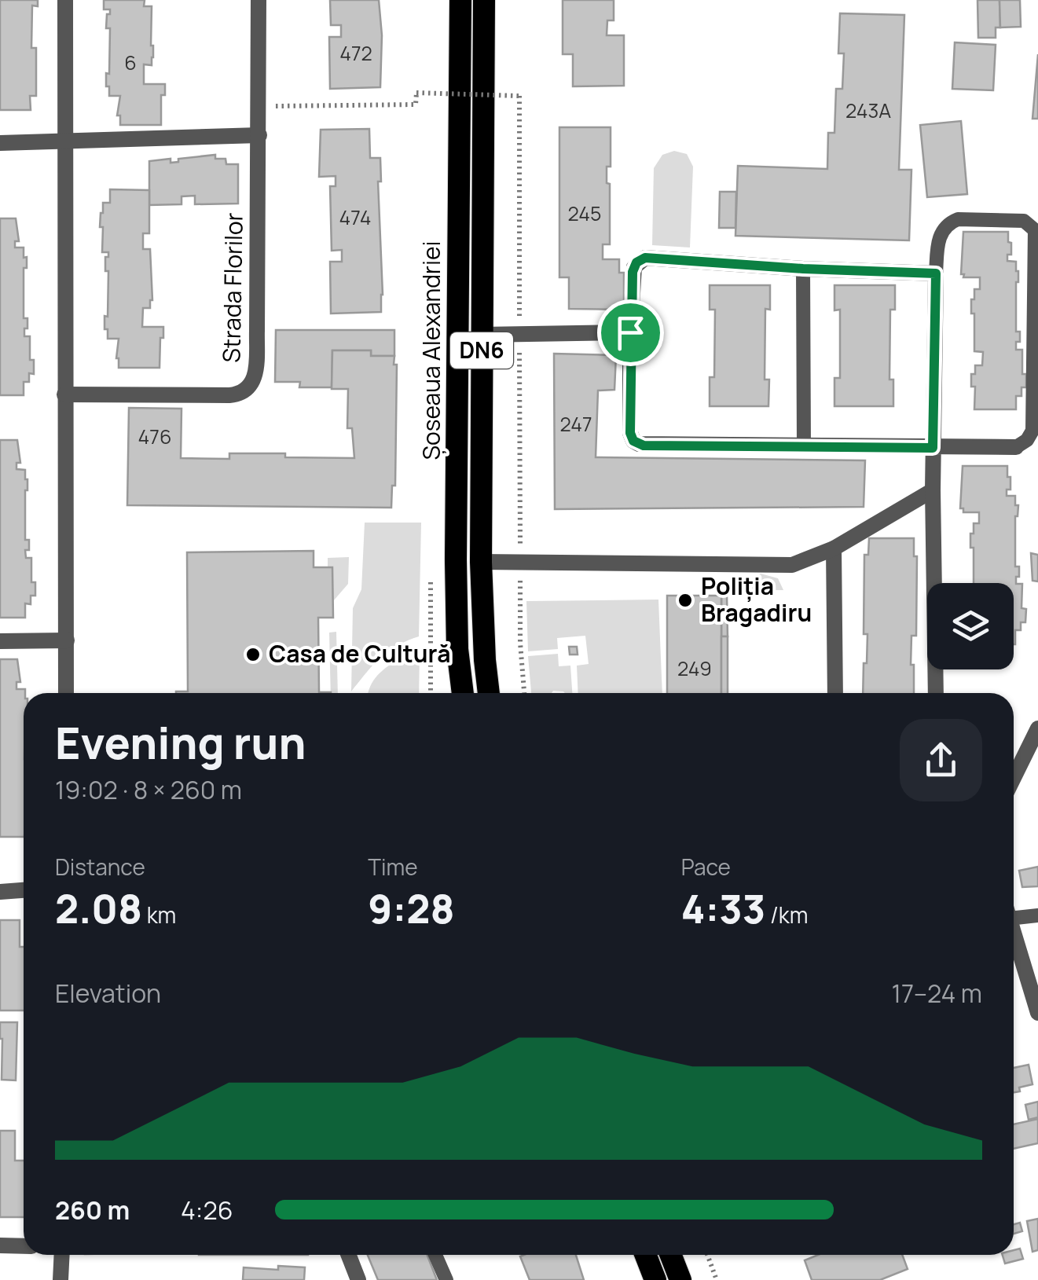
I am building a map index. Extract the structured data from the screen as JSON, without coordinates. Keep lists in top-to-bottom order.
{
  "streets": {
    "highway": ["Șoseaua Alexandriei", "DN6"],
    "street": ["Strada Florilor"]
  },
  "places": ["Poliția Bragadiru", "Casa de Cultură"],
  "house_numbers": [
    "472",
    "6",
    "243A",
    "245",
    "474",
    "247",
    "476",
    "249"
  ],
  "page": {
    "heading": ["Evening run", "19:02 · 8 × 260 m"],
    "stats": [
      ["Distance", "2.08 km"],
      ["Time", "9:28"],
      ["Pace", "4:33 /km"]
    ],
    "chart": ["Elevation", "17–24 m"],
    "list": [
      {
        "name": "260 m",
        "note": "4:26"
      }
    ]
  }
}
